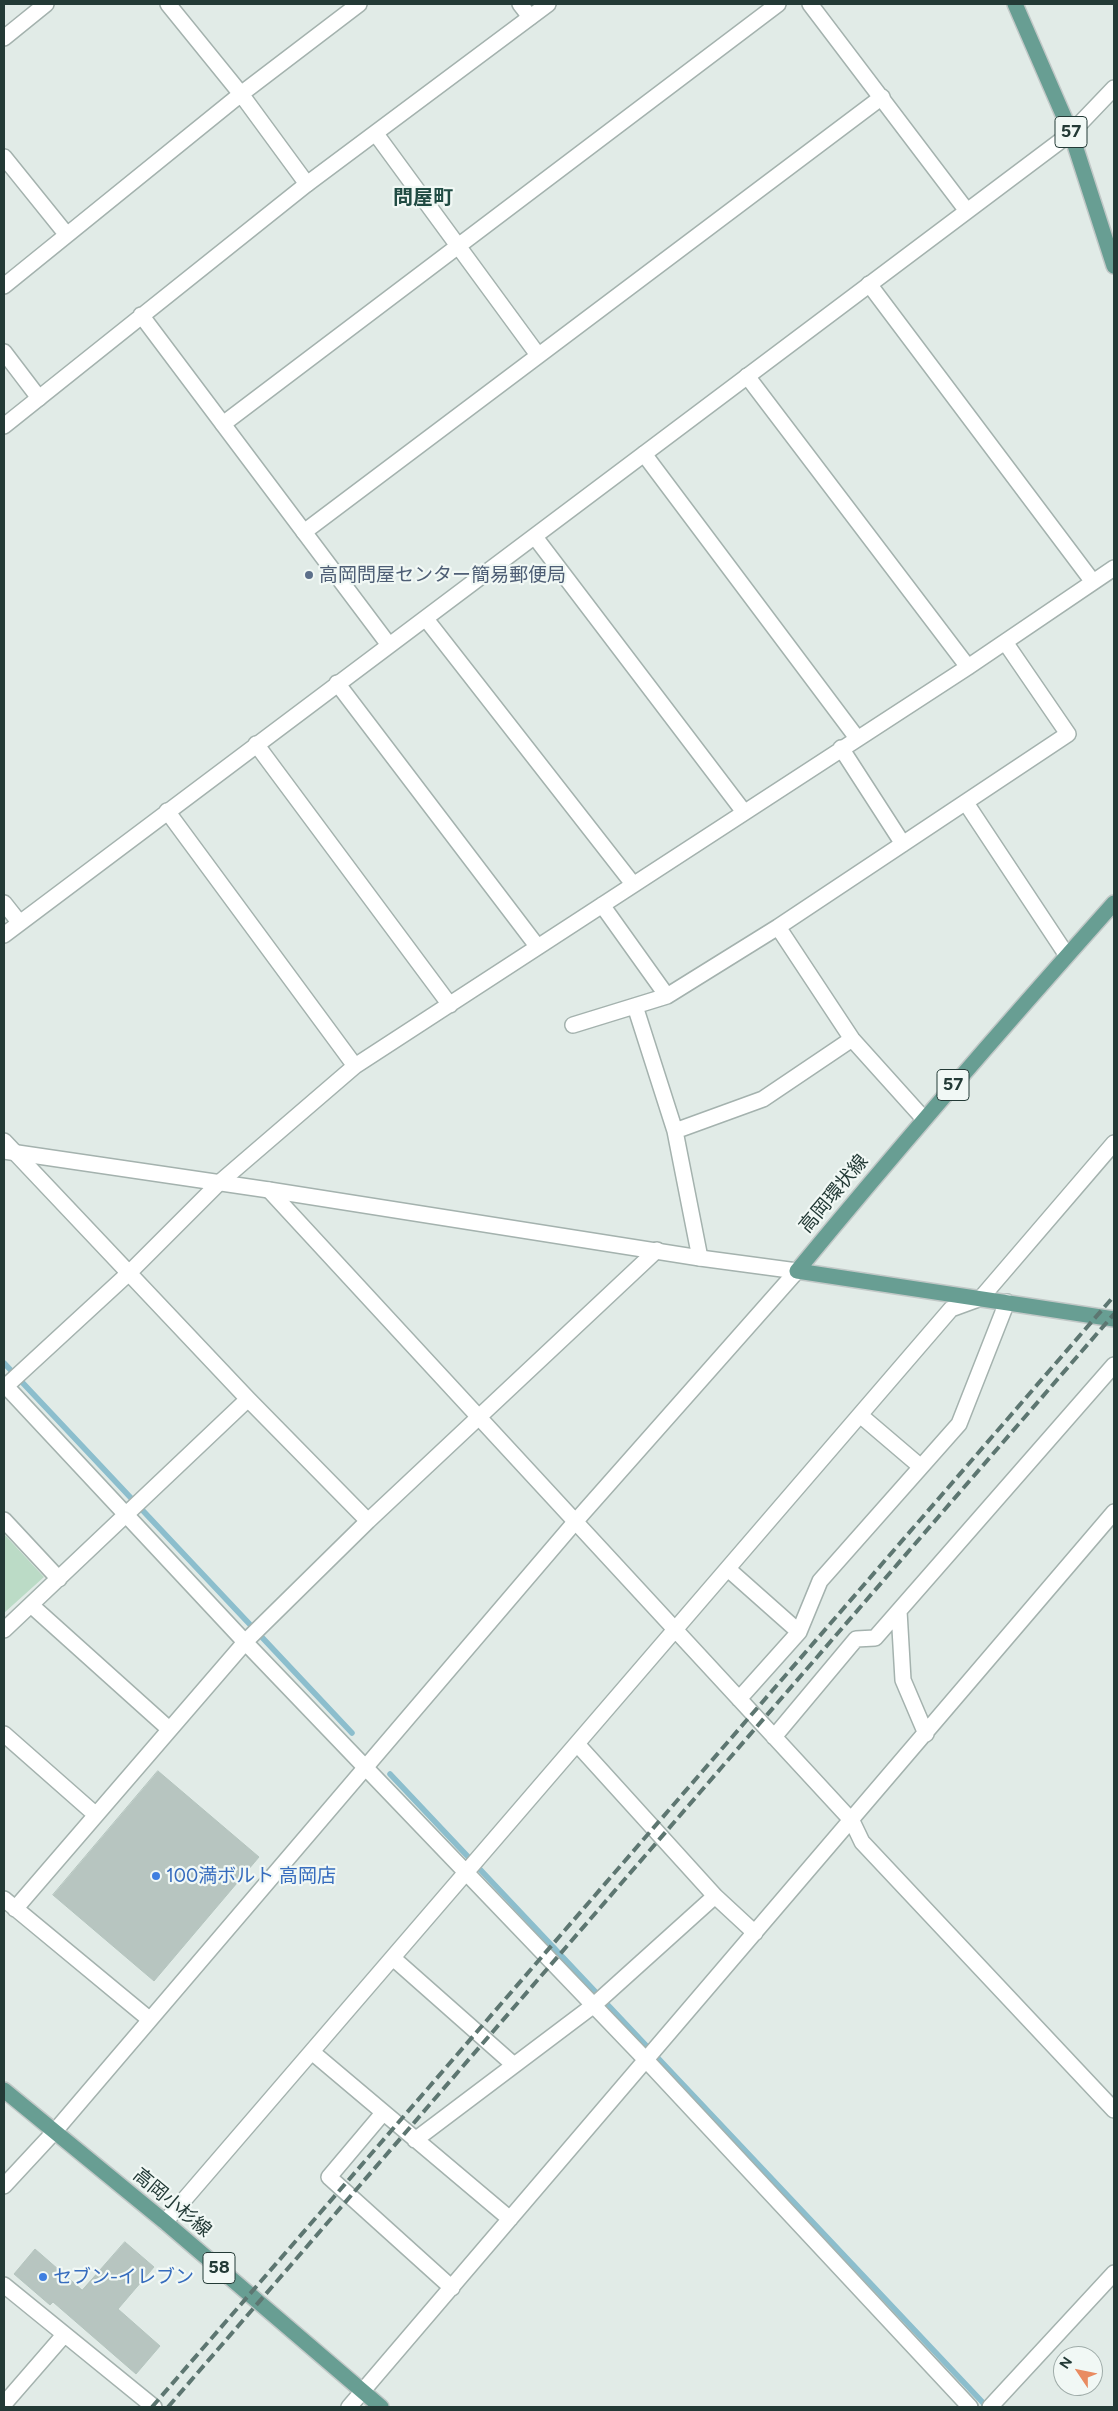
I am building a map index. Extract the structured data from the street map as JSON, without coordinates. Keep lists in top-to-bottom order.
{
  "streets": {
    "main road": [
      "57",
      "高岡環状線",
      "高岡小杉線",
      "58"
    ]
  },
  "districts": ["問屋町"],
  "places": ["高岡問屋センター簡易郵便局", "100満ボルト 高岡店", "セブン-イレブン"],
  "north": "top left"
}
